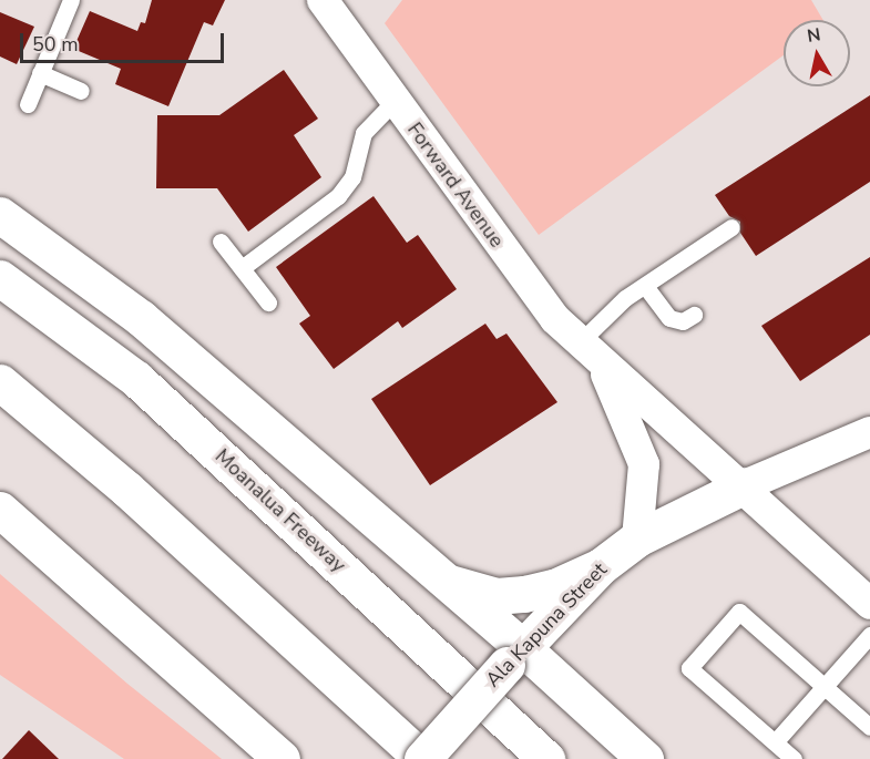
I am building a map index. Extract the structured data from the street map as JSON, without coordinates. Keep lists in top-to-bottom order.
{
  "streets": {
    "main road": ["Moanalua Freeway", "Ala Kapuna Street"],
    "street": ["Forward Avenue"]
  },
  "crossings": [
    ["Forward Avenue", "Ala Kapuna Street"]
  ],
  "scale_bar": "50 m",
  "north": "top"
}
